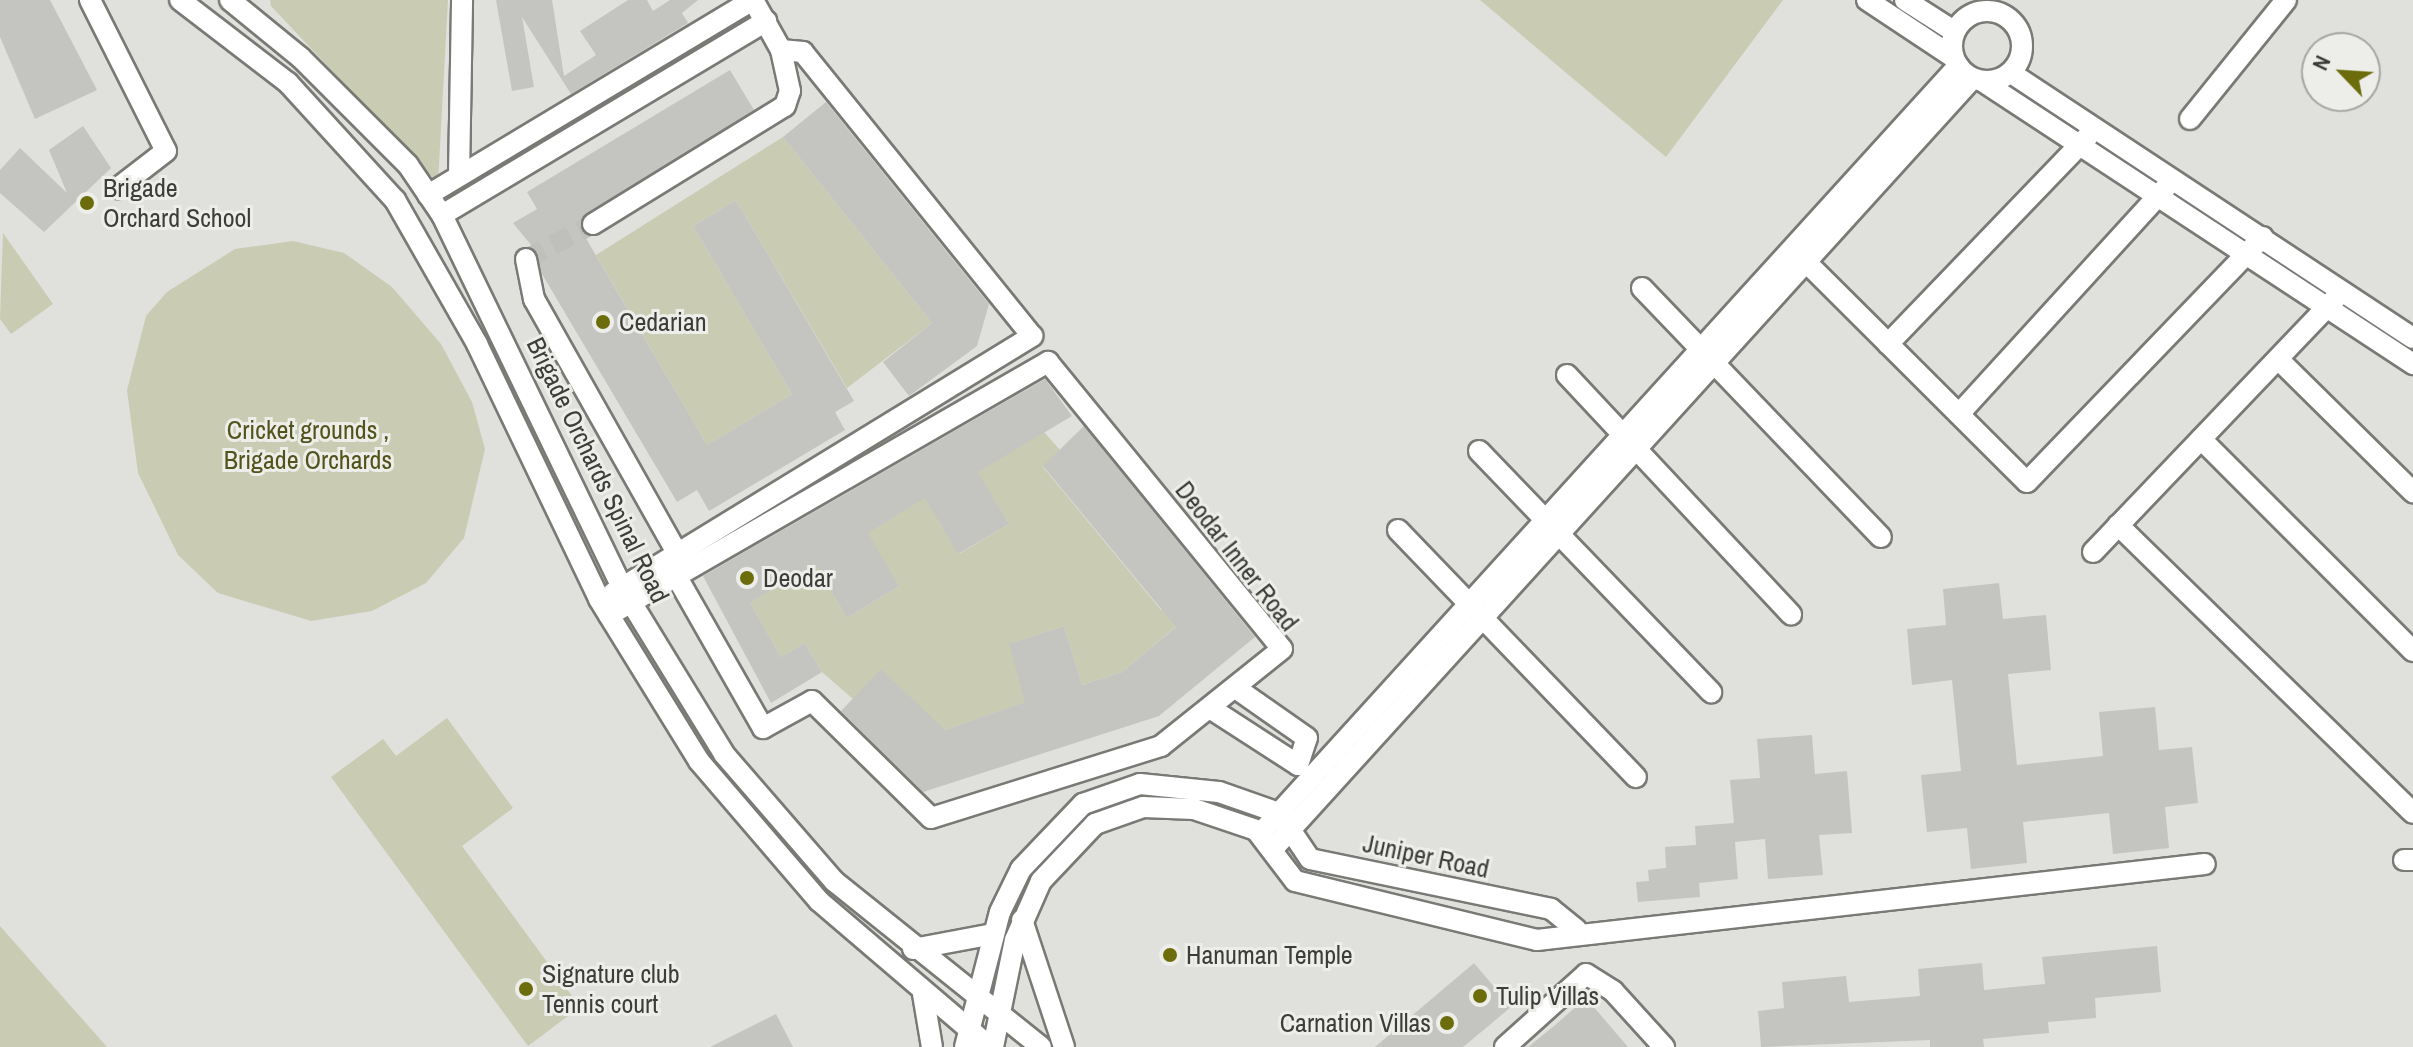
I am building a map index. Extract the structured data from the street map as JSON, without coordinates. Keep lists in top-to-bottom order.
{
  "streets": {
    "street": ["Brigade Orchards Spinal Road", "Deodar Inner Road", "Juniper Road"]
  },
  "parks": ["Cricket grounds , Brigade Orchards"],
  "places": [
    "Brigade Orchard School",
    "Cedarian",
    "Deodar",
    "Hanuman Temple",
    "Signature club Tennis court",
    "Tulip Villas",
    "Carnation Villas"
  ],
  "north": "top left"
}
